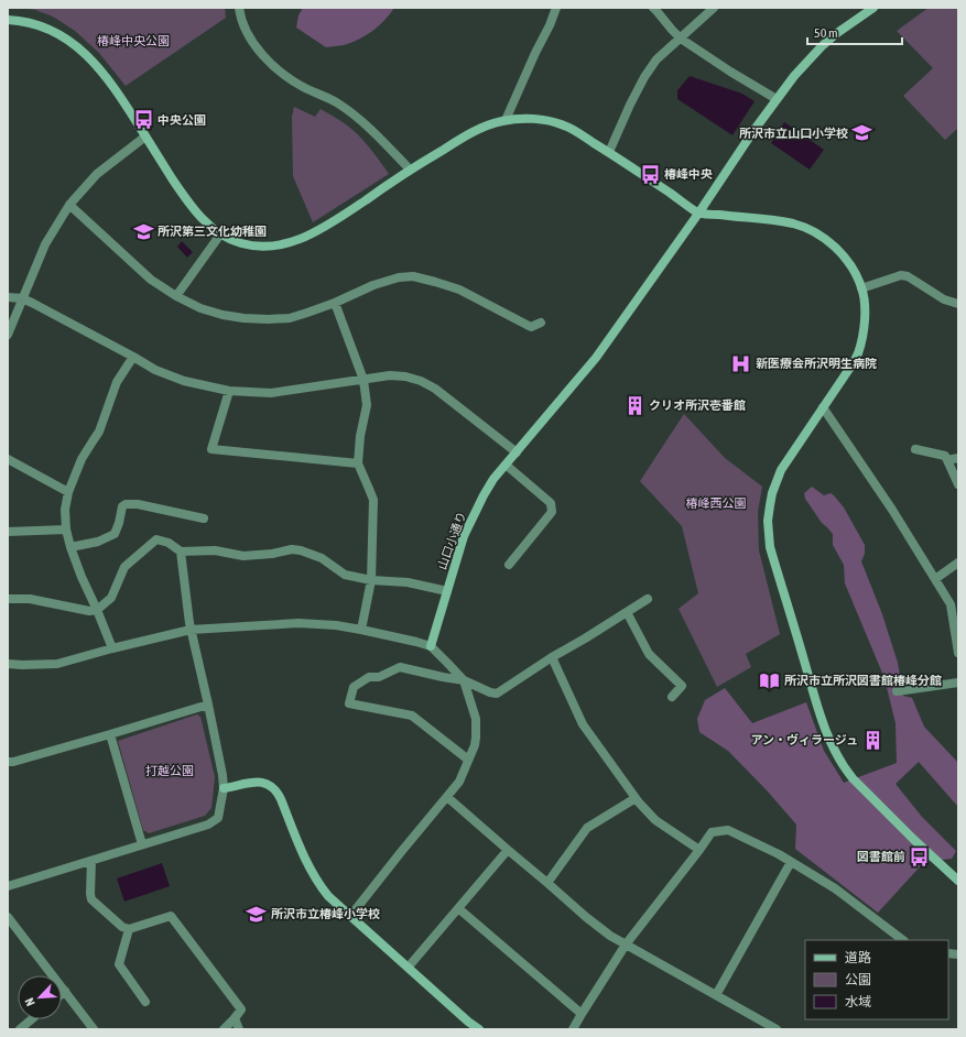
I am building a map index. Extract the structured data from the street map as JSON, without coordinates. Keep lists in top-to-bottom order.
{
  "streets": {
    "street": ["山口小通り"]
  },
  "parks": ["椿峰中央公園", "椿峰西公園", "打越公園"],
  "places": {
    "bus stop": ["中央公園", "椿峰中央", "図書館前"],
    "school or university": ["所沢市立山口小学校", "所沢第三文化幼稚園", "所沢市立椿峰小学校"],
    "hospital": ["新医療会所沢明生病院"],
    "building": ["クリオ所沢壱番館", "アン・ヴィラージュ"],
    "library": ["所沢市立所沢図書館椿峰分館"]
  },
  "legend": ["道路", "公園", "水域"],
  "scale_bar": "50 m",
  "north": "bottom left"
}
